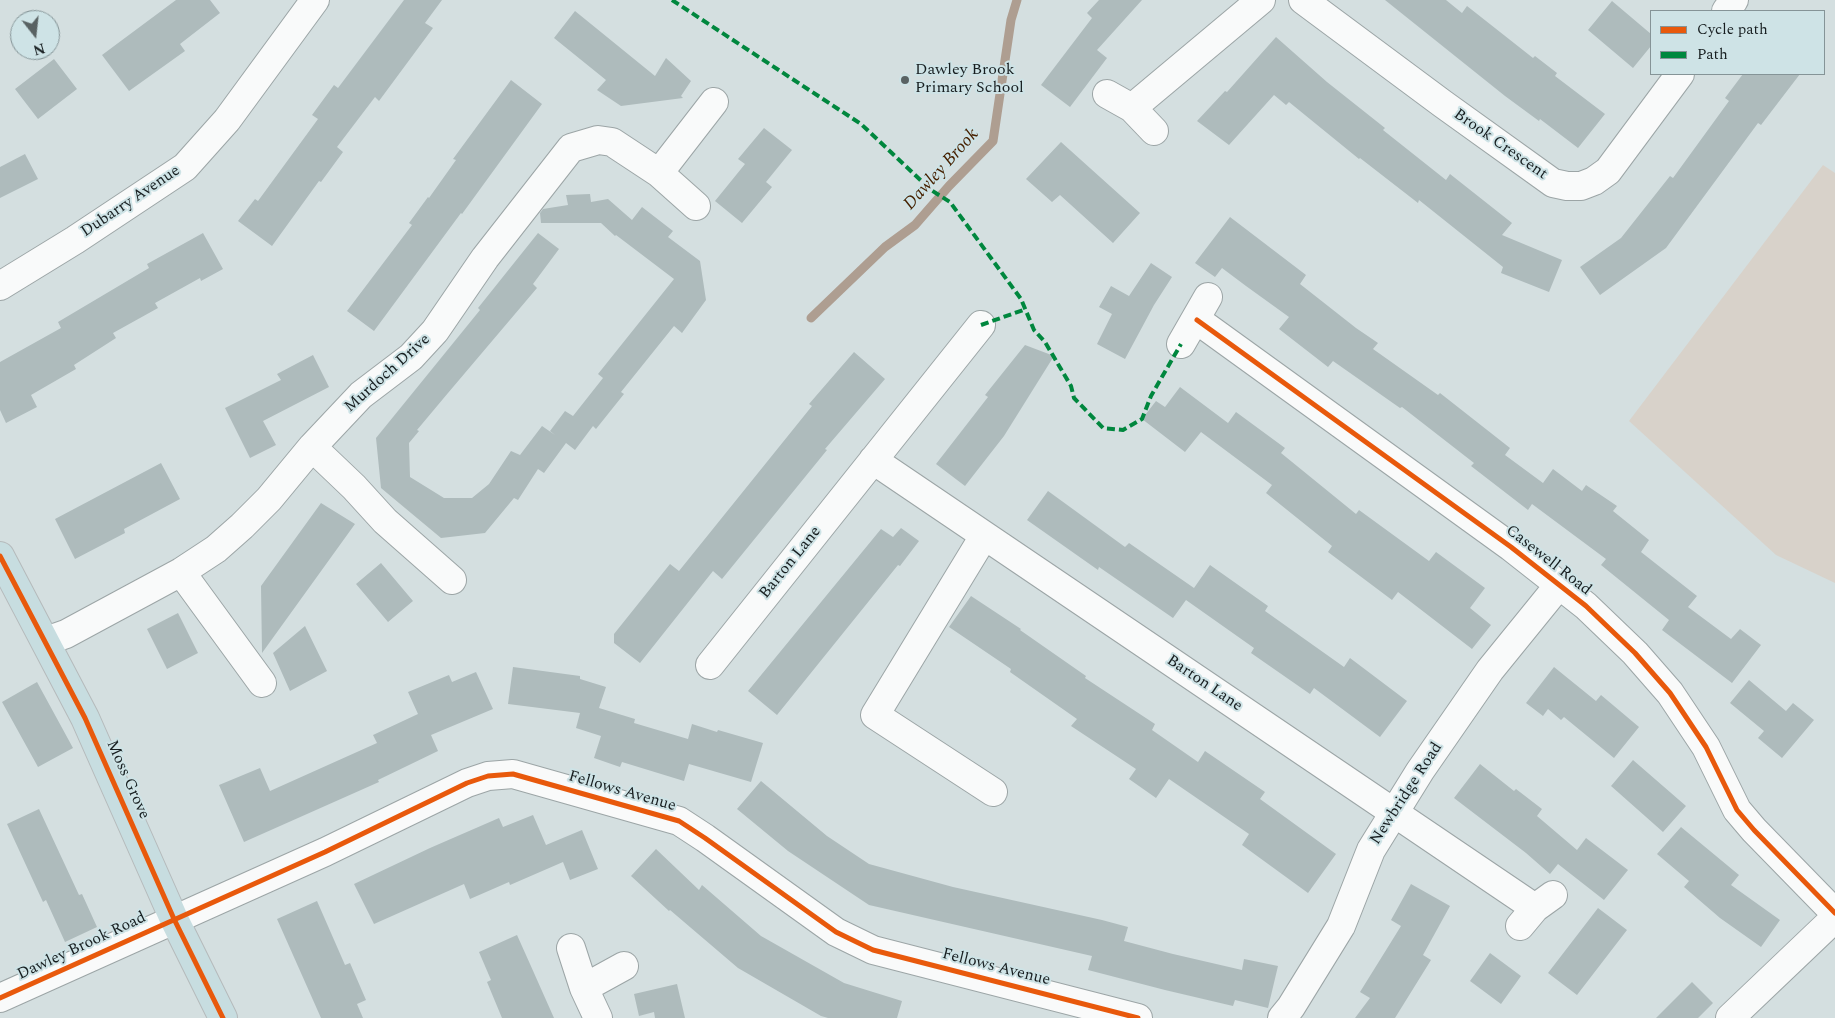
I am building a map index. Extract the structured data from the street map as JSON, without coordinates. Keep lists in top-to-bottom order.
{
  "streets": {
    "highway": ["Moss Grove"],
    "street": [
      "Brook Crescent",
      "Dubarry Avenue",
      "Murdoch Drive",
      "Casewell Road",
      "Barton Lane",
      "Fellows Avenue",
      "Newbridge Road",
      "Dawley Brook Road"
    ]
  },
  "crossings": [
    ["Murdoch Drive", "Moss Grove"],
    ["Casewell Road", "Newbridge Road"],
    ["Barton Lane", "Newbridge Road"],
    ["Moss Grove", "Fellows Avenue"],
    ["Moss Grove", "Dawley Brook Road"],
    ["Fellows Avenue", "Dawley Brook Road"]
  ],
  "water": ["Dawley Brook"],
  "places": ["Dawley Brook Primary School"],
  "legend": ["Cycle path", "Path"],
  "north": "bottom"
}
